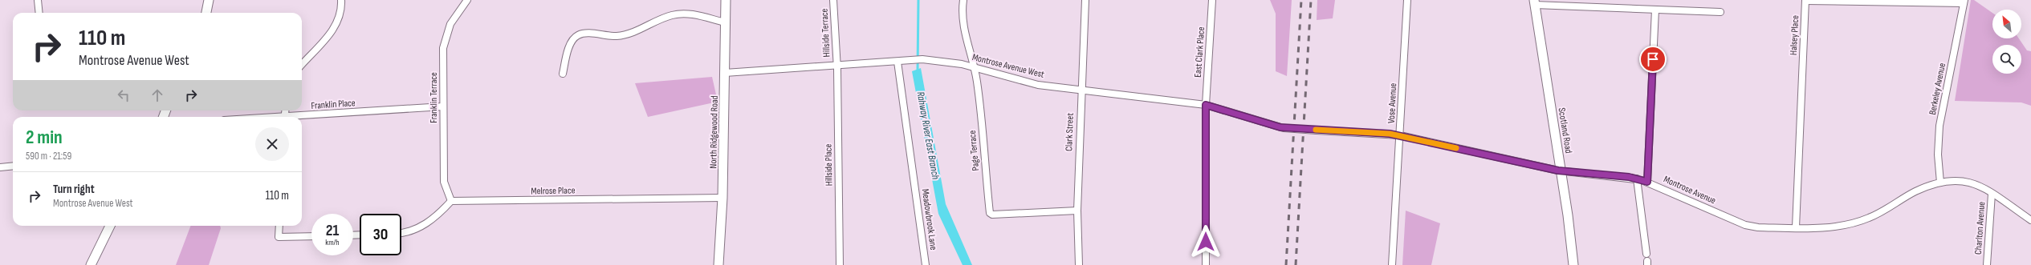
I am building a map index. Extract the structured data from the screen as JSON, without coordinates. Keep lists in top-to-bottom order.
{
  "streets": {
    "main road": ["Scotland Road", "North Ridgewood Road"],
    "street": [
      "Hillside Terrace",
      "Halsey Place",
      "East Clark Place",
      "Montrose Avenue West",
      "Berkeley Avenue",
      "Franklin Terrace",
      "Vose Avenue",
      "Franklin Place",
      "Clark Street",
      "Page Terrace",
      "Hillside Place",
      "Montrose Avenue",
      "Melrose Place",
      "Meadowbrook Lane",
      "Charlton Avenue"
    ]
  },
  "crossings": [
    ["Hillside Terrace", "Montrose Avenue West"],
    ["Hillside Terrace", "Hillside Place"],
    ["Halsey Place", "Berkeley Avenue"],
    ["Halsey Place", "Montrose Avenue"],
    ["East Clark Place", "Montrose Avenue West"],
    ["Montrose Avenue West", "North Ridgewood Road"],
    ["Montrose Avenue West", "Clark Street"],
    ["Montrose Avenue West", "Page Terrace"],
    ["Montrose Avenue West", "Hillside Place"],
    ["Montrose Avenue West", "Montrose Avenue"],
    ["Montrose Avenue West", "Meadowbrook Lane"],
    ["Berkeley Avenue", "Montrose Avenue"],
    ["Franklin Terrace", "Franklin Place"],
    ["Franklin Terrace", "Melrose Place"],
    ["Vose Avenue", "Montrose Avenue"],
    ["Scotland Road", "Montrose Avenue"],
    ["North Ridgewood Road", "Melrose Place"],
    ["Clark Street", "Page Terrace"],
    ["Montrose Avenue", "Charlton Avenue"]
  ],
  "water": ["Rahway River East Branch"],
  "north": "top left",
  "page": {
    "turn": ["110 m", "Montrose Avenue West"],
    "heading": ["2 min", "590 m · 21:59"],
    "list": [
      {
        "name": "Turn right",
        "note": "Montrose Avenue West",
        "value": "110 m"
      }
    ],
    "speed": "21 km/h",
    "limit": "30"
  }
}
